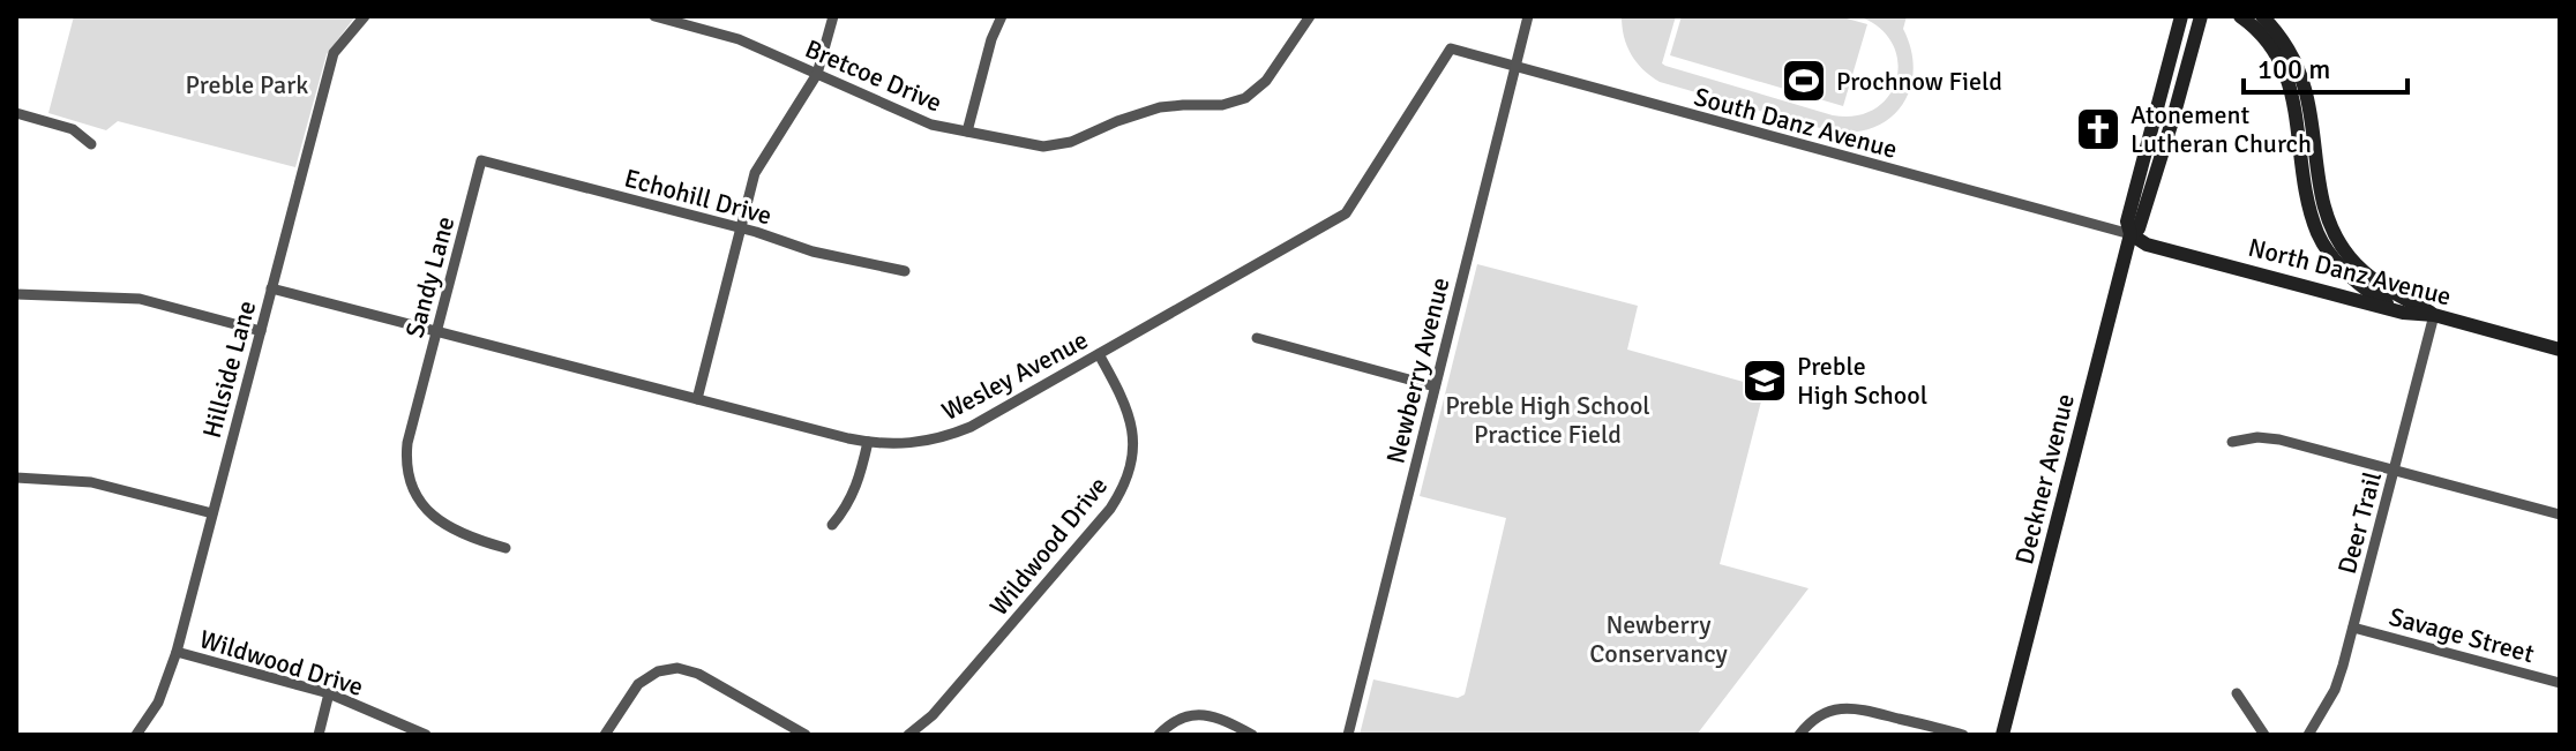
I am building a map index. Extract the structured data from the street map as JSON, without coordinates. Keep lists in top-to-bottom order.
{
  "streets": {
    "street": [
      "Bretcoe Drive",
      "South Danz Avenue",
      "Echohill Drive",
      "North Danz Avenue",
      "Sandy Lane",
      "Hillside Lane",
      "Newberry Avenue",
      "Wesley Avenue",
      "Deckner Avenue",
      "Deer Trail",
      "Wildwood Drive",
      "Savage Street"
    ]
  },
  "crossings": [
    ["South Danz Avenue", "North Danz Avenue"],
    ["South Danz Avenue", "Newberry Avenue"],
    ["South Danz Avenue", "Wesley Avenue"],
    ["South Danz Avenue", "Deckner Avenue"],
    ["Echohill Drive", "Sandy Lane"],
    ["North Danz Avenue", "Deckner Avenue"],
    ["North Danz Avenue", "Deer Trail"],
    ["Sandy Lane", "Wesley Avenue"],
    ["Hillside Lane", "Wesley Avenue"],
    ["Hillside Lane", "Wildwood Drive"],
    ["Wesley Avenue", "Wildwood Drive"],
    ["Deer Trail", "Savage Street"]
  ],
  "parks": ["Preble Park", "Preble High School Practice Field", "Newberry Conservancy"],
  "places": {
    "sports": ["Prochnow Field"],
    "church": ["Atonement Lutheran Church"],
    "school or university": ["Preble High School"]
  },
  "scale_bar": "100 m"
}
